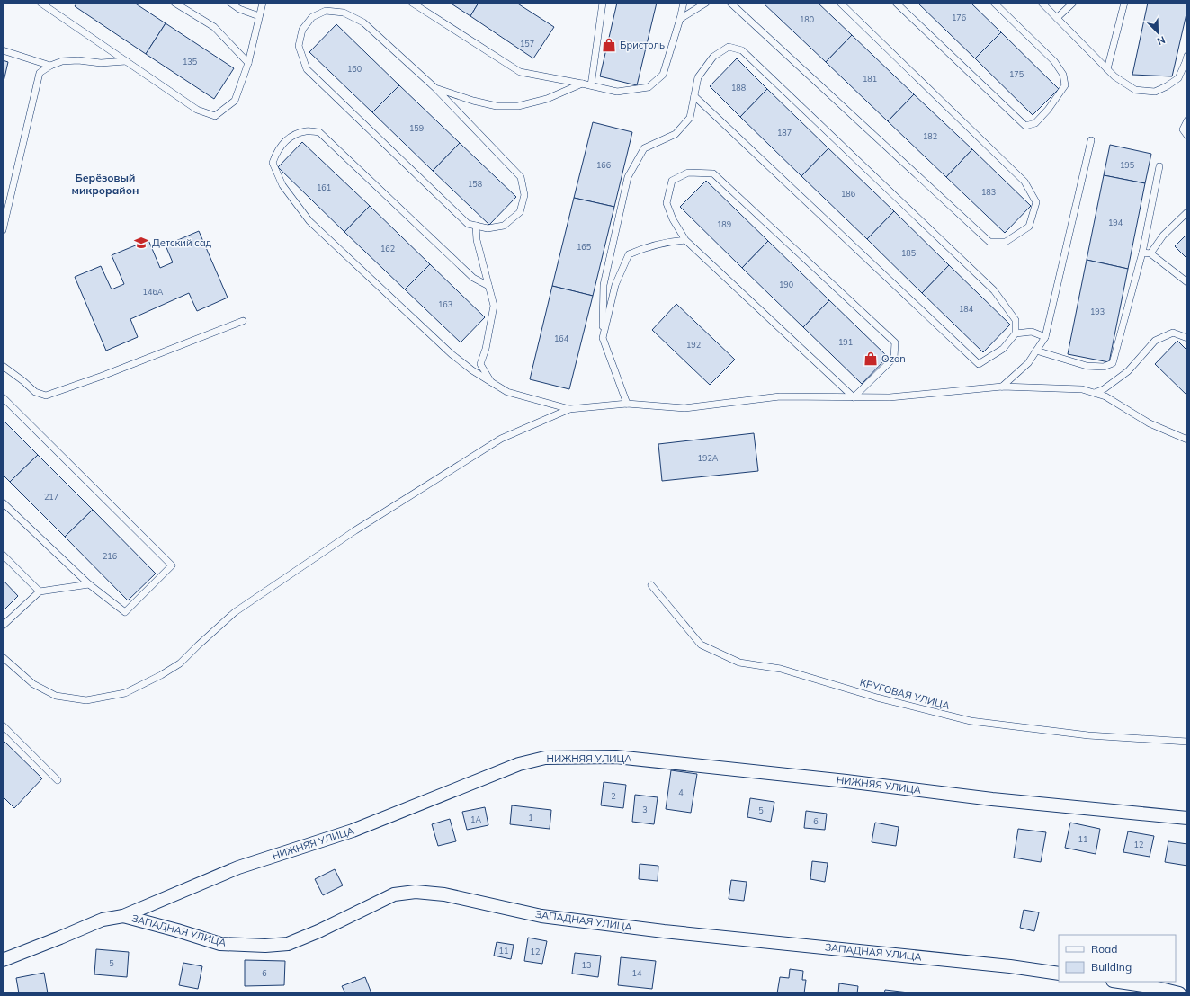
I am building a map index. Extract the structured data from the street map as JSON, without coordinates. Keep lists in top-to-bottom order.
{
  "streets": {
    "street": ["НИЖНЯЯ УЛИЦА", "ЗАПАДНАЯ УЛИЦА"],
    "lane": ["КРУГОВАЯ УЛИЦА"]
  },
  "crossings": [
    ["НИЖНЯЯ УЛИЦА", "ЗАПАДНАЯ УЛИЦА"]
  ],
  "districts": ["Берёзовый микрорайон"],
  "places": {
    "shop": ["Бристоль", "Ozon"],
    "school or university": ["Детский сад"]
  },
  "house_numbers": [
    "176",
    "180",
    "157",
    "135",
    "160",
    "175",
    "181",
    "188",
    "159",
    "187",
    "182",
    "166",
    "195",
    "158",
    "161",
    "183",
    "186",
    "194",
    "189",
    "165",
    "162",
    "185",
    "190",
    "146А",
    "163",
    "184",
    "193",
    "164",
    "191",
    "192",
    "192А",
    "217",
    "216",
    "4",
    "2",
    "3",
    "5",
    "1",
    "1А",
    "6",
    "11",
    "12",
    "11",
    "12",
    "5",
    "13",
    "6",
    "14"
  ],
  "legend": ["Road", "Building"],
  "north": "bottom right"
}
